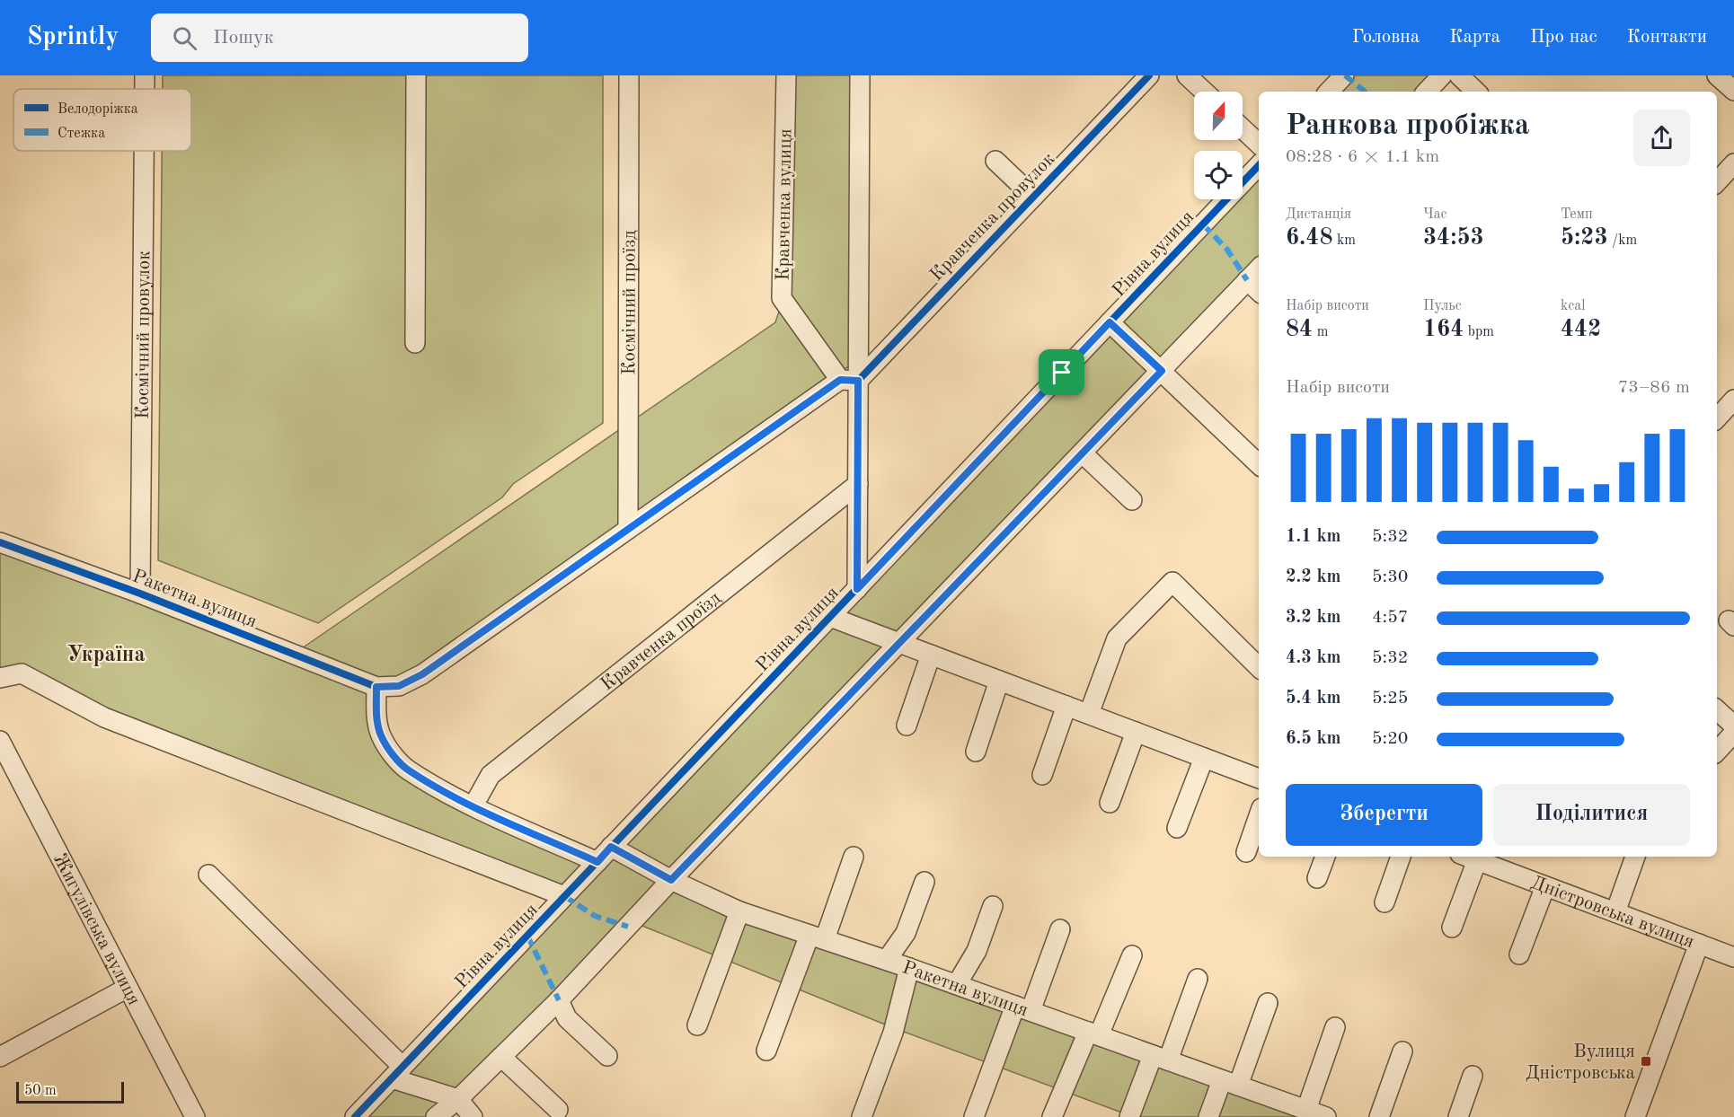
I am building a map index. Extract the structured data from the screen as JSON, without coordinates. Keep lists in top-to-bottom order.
{
  "streets": {
    "street": [
      "Кравченка вулиця",
      "Кравченка провулок",
      "Рівна вулиця",
      "Космічний проїзд",
      "Космічний провулок",
      "Ракетна вулиця",
      "Кравченка проїзд",
      "Дністровська вулиця",
      "Жигулівська вулиця"
    ]
  },
  "crossings": [
    ["Кравченка вулиця", "Кравченка провулок"],
    ["Рівна вулиця", "Ракетна вулиця"],
    ["Космічний провулок", "Ракетна вулиця"]
  ],
  "districts": ["Україна"],
  "places": {
    "transit": ["Вулиця Дністровська"]
  },
  "legend": ["Велодоріжка", "Стежка"],
  "scale_bar": "50 m",
  "north": "top",
  "page": {
    "header": "Sprintly",
    "search": "Пошук",
    "nav": [
      "Головна",
      "Карта",
      "Про нас",
      "Контакти"
    ],
    "heading": ["Ранкова пробіжка", "08:28 · 6 × 1.1 km"],
    "stats": [
      ["Дистанція", "6.48 km"],
      ["Час", "34:53"],
      ["Темп", "5:23 /km"],
      ["Набір висоти", "84 m"],
      ["Пульс", "164 bpm"],
      ["kcal", "442"]
    ],
    "chart": ["Набір висоти", "73–86 m"],
    "list": [
      {
        "name": "1.1 km",
        "note": "5:32"
      },
      {
        "name": "2.2 km",
        "note": "5:30"
      },
      {
        "name": "3.2 km",
        "note": "4:57"
      },
      {
        "name": "4.3 km",
        "note": "5:32"
      },
      {
        "name": "5.4 km",
        "note": "5:25"
      },
      {
        "name": "6.5 km",
        "note": "5:20"
      }
    ],
    "buttons": ["Зберегти", "Поділитися"],
    "scale": "50 m"
  }
}
